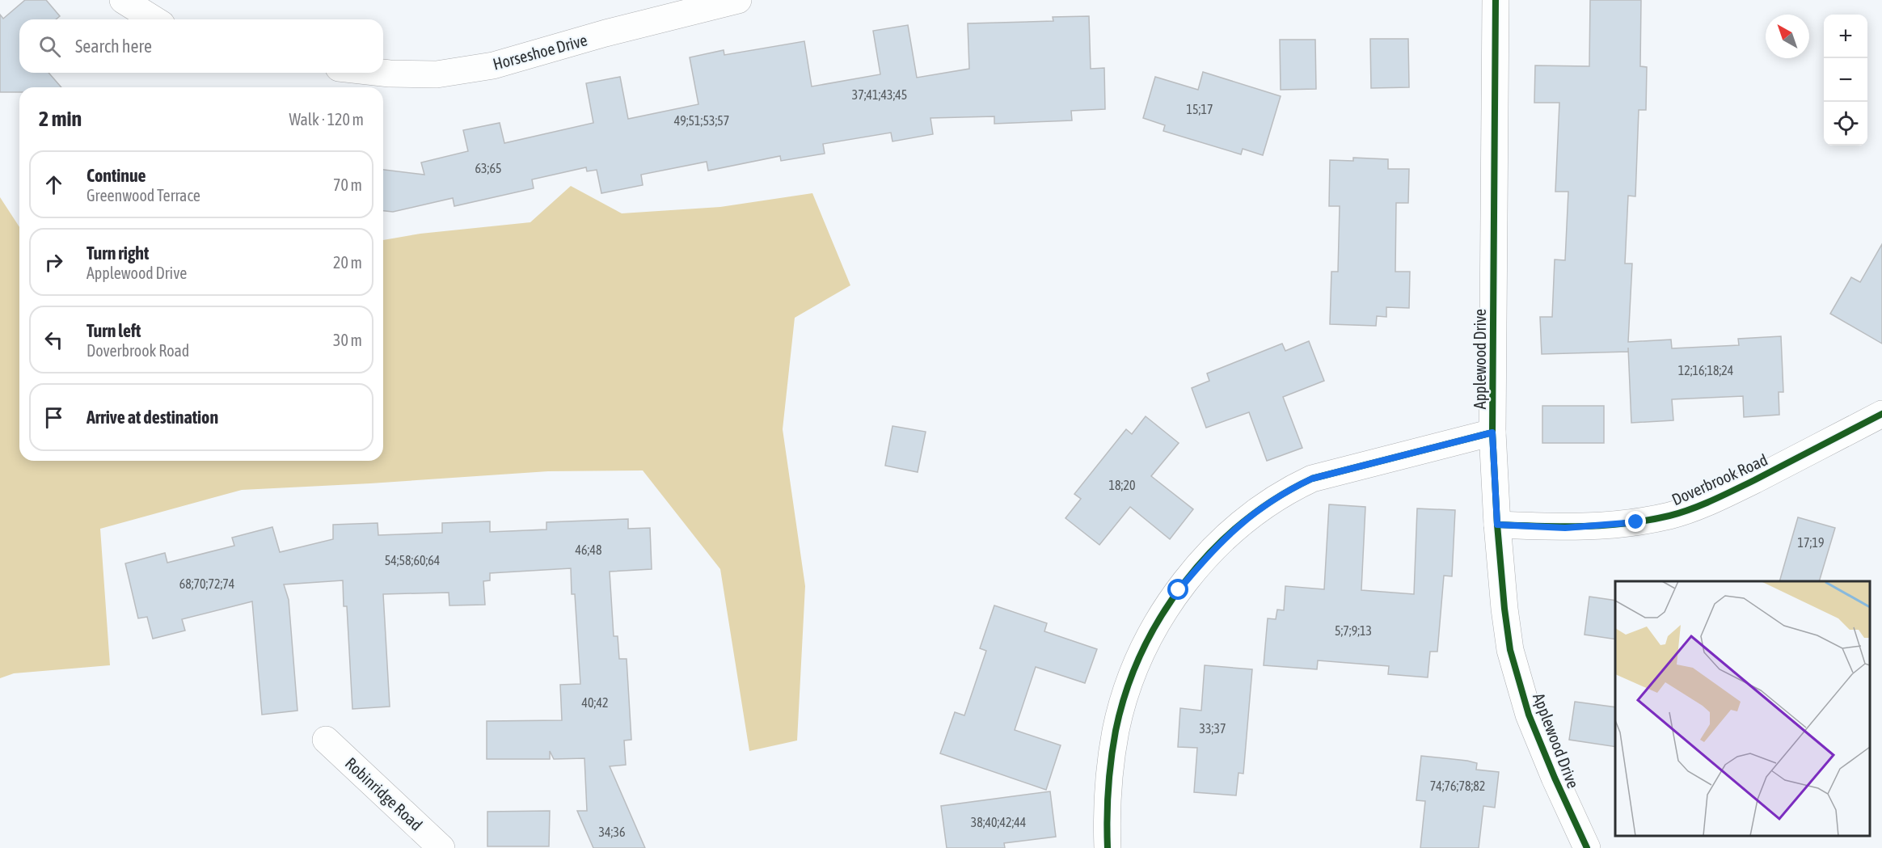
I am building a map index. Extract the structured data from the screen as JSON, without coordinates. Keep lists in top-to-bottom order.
{
  "streets": {
    "street": [
      "Horseshoe Drive",
      "Applewood Drive",
      "Doverbrook Road",
      "Robinridge Road"
    ]
  },
  "crossings": [
    ["Applewood Drive", "Doverbrook Road"]
  ],
  "house_numbers": [
    "37;41;43;45",
    "15;17",
    "49;51;53;57",
    "63;65",
    "12;16;18;24",
    "18;20",
    "17;19",
    "46;48",
    "54;58;60;64",
    "68;70;72;74",
    "5;7;9;13",
    "40;42",
    "33;37",
    "74;76;78;82",
    "38;40;42;44",
    "34;36"
  ],
  "north": "top left",
  "page": {
    "map_buttons": ["+", "−"],
    "search": "Search here",
    "heading": ["2 min", "Walk · 120 m"],
    "list": [
      ["Continue", "Greenwood Terrace", "70 m"],
      ["Turn right", "Applewood Drive", "20 m"],
      ["Turn left", "Doverbrook Road", "30 m"],
      "Arrive at destination"
    ]
  }
}
